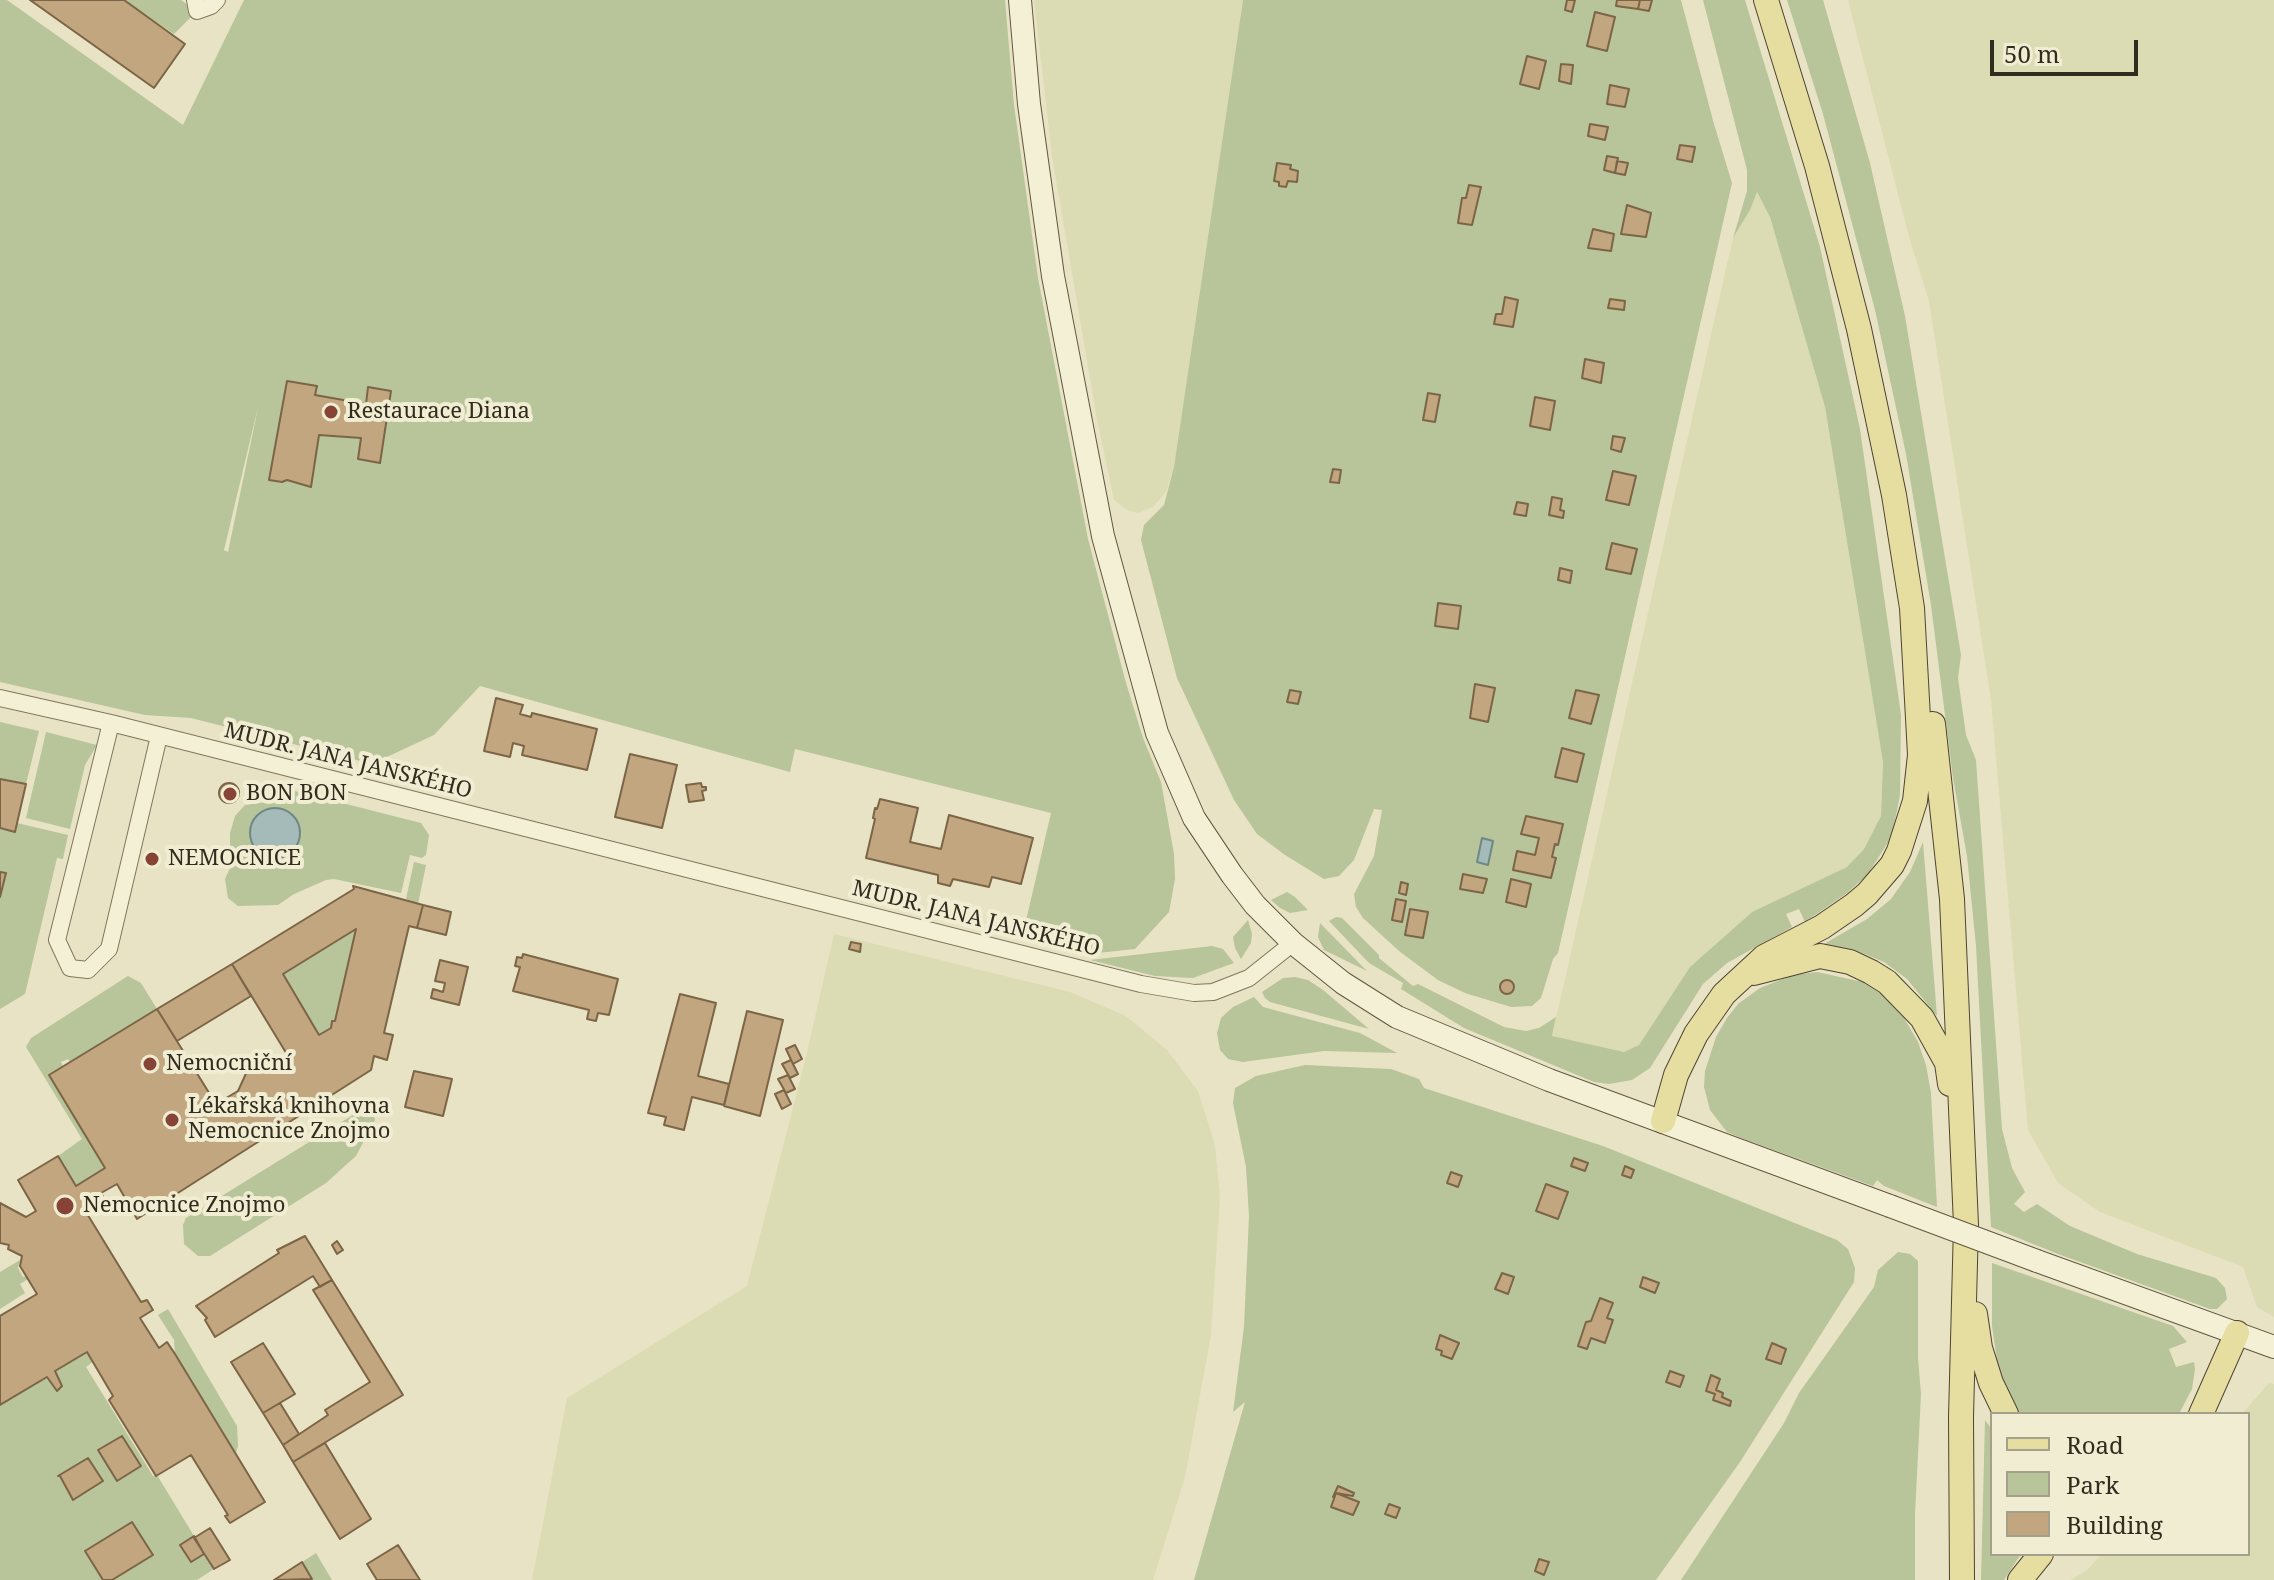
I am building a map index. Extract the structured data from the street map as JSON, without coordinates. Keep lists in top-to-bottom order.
{
  "streets": {
    "street": ["MUDR. JANA JANSKÉHO"]
  },
  "places": [
    "Restaurace Diana",
    "BON BON",
    "NEMOCNICE",
    "Nemocniční",
    "Lékařská knihovna Nemocnice Znojmo",
    "Nemocnice Znojmo"
  ],
  "legend": ["Road", "Park", "Building"],
  "scale_bar": "50 m"
}
